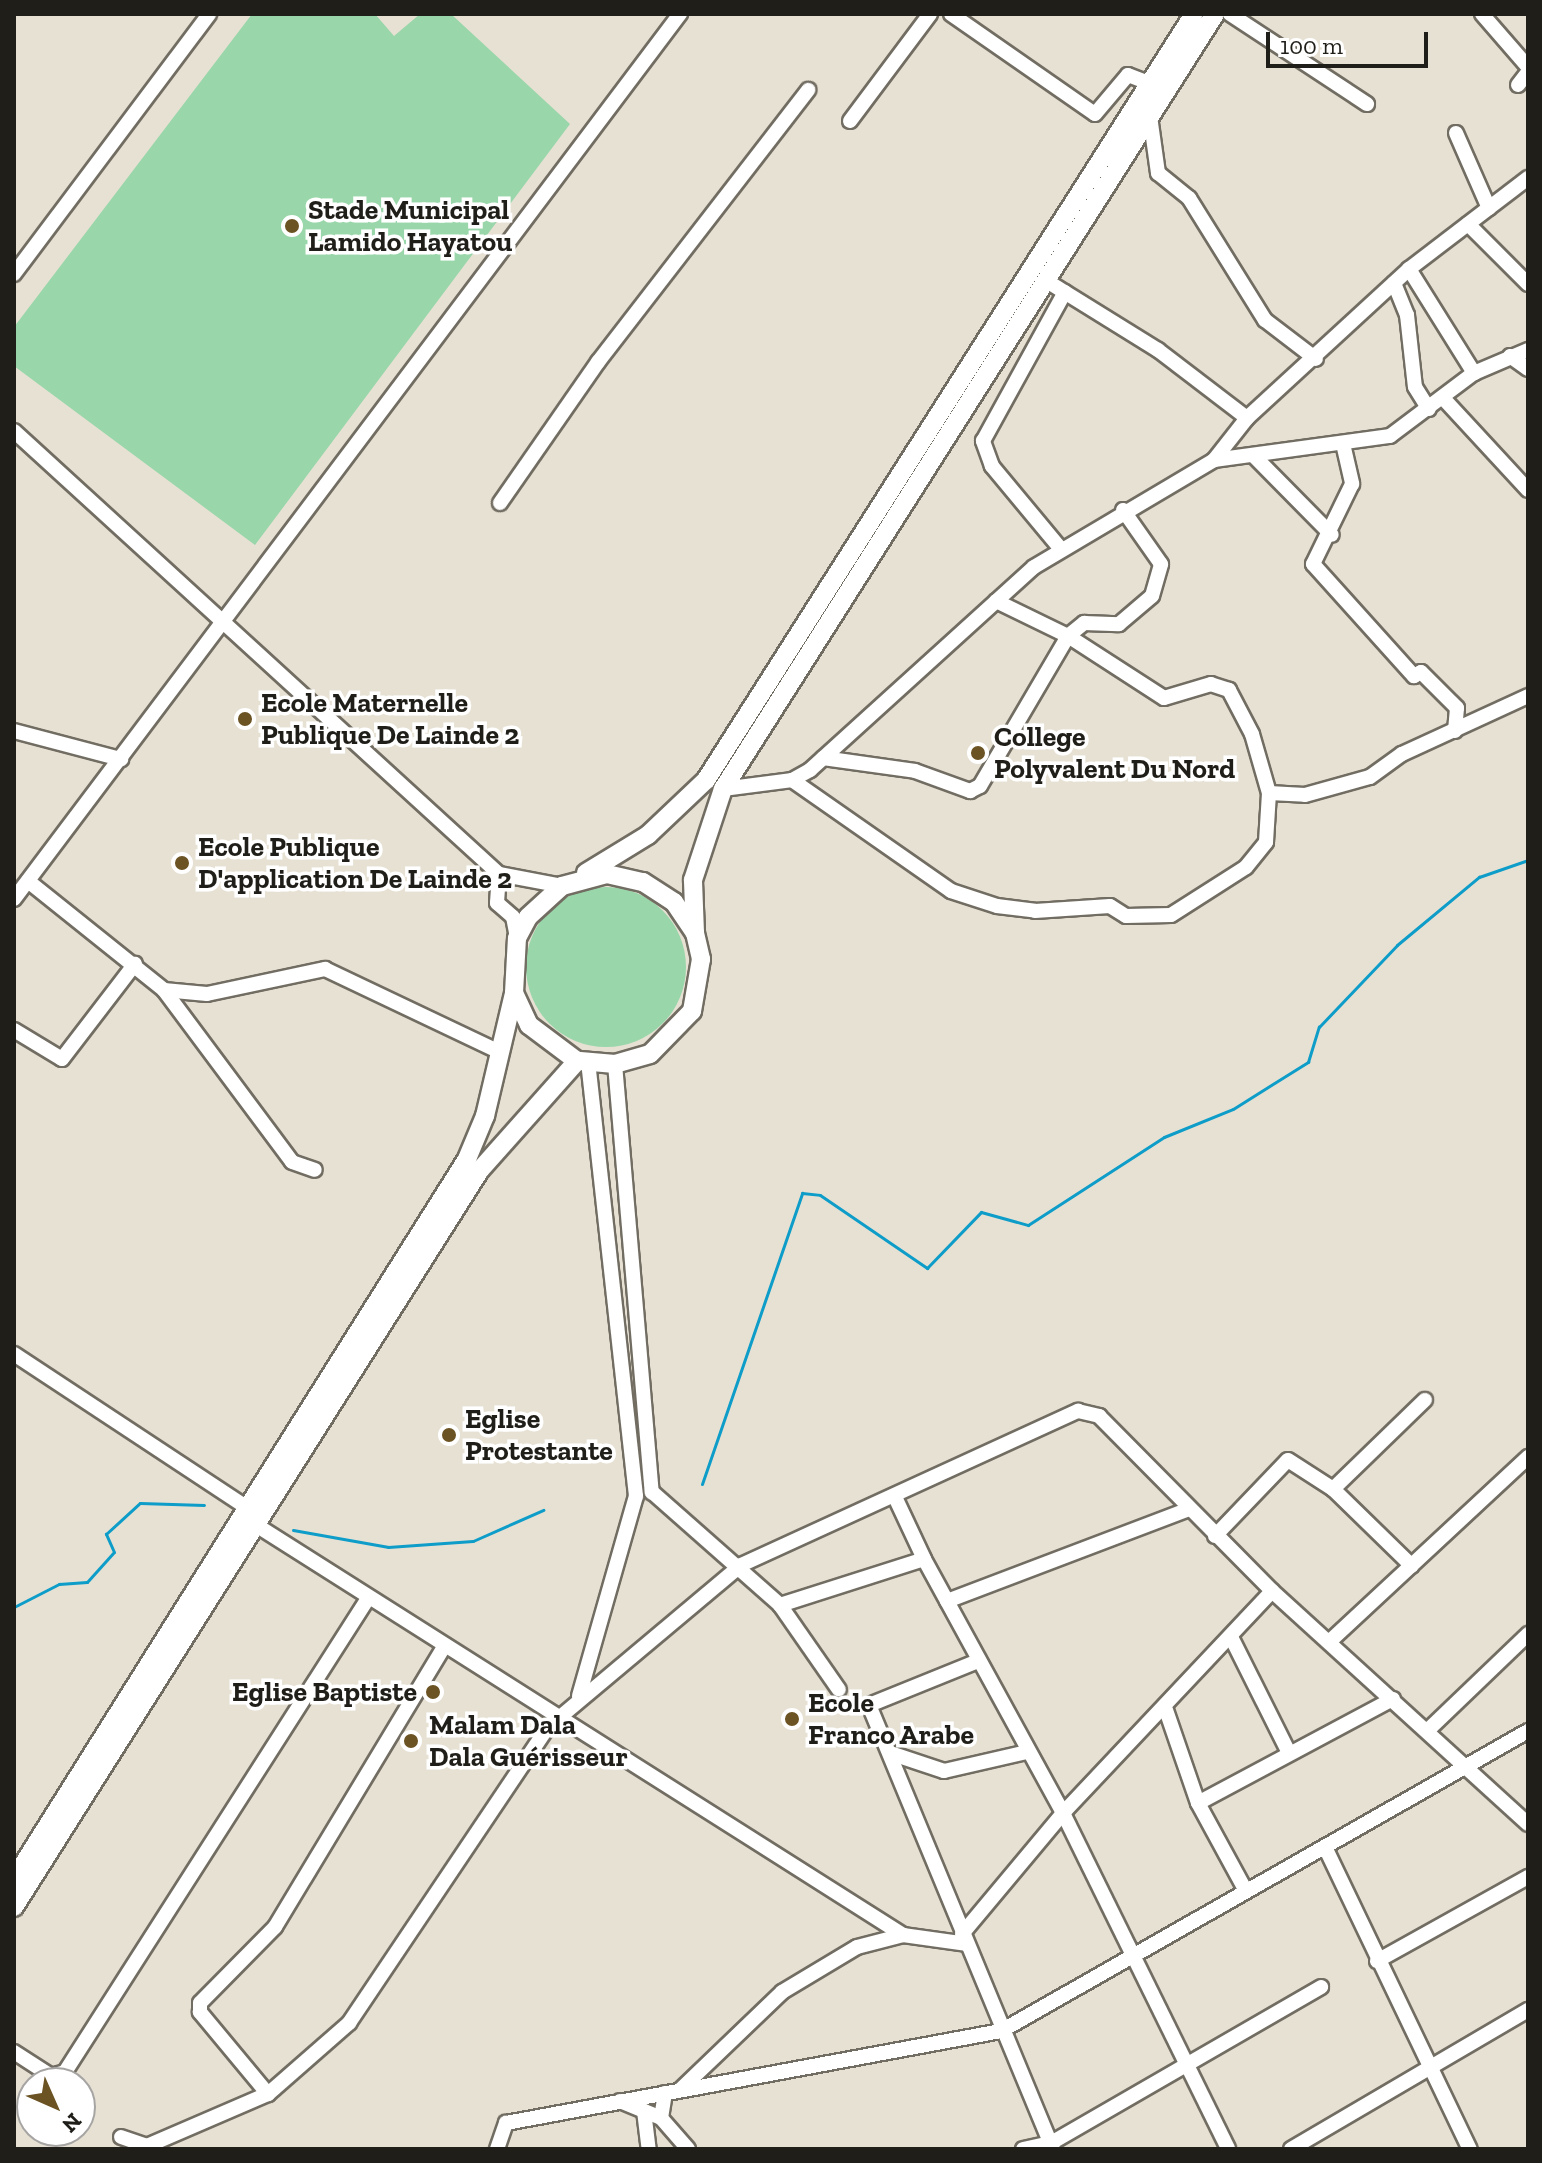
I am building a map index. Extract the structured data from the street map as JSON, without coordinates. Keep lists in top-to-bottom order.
{
  "places": [
    "Stade Municipal Lamido Hayatou",
    "Ecole Maternelle Publique De Lainde 2",
    "College Polyvalent Du Nord",
    "Ecole Publique D'application De Lainde 2",
    "Eglise Protestante",
    "Eglise Baptiste",
    "Ecole Franco Arabe",
    "Malam Dala Dala Guérisseur"
  ],
  "scale_bar": "100 m",
  "north": "bottom right"
}
